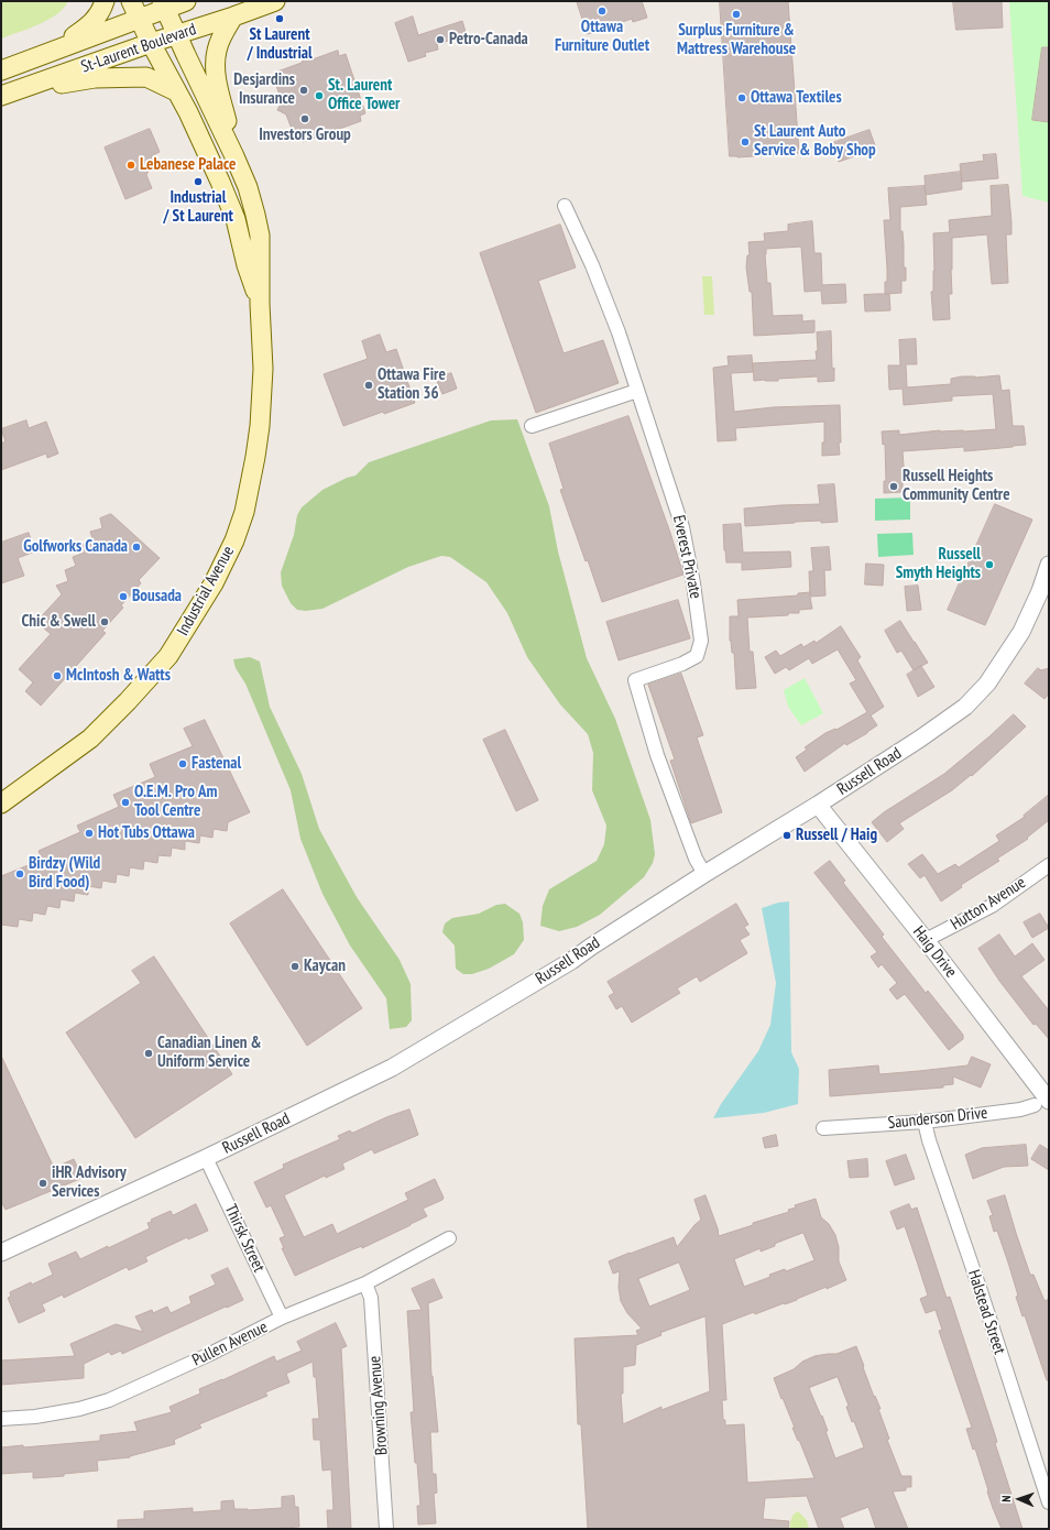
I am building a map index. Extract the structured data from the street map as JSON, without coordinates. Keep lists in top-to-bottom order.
{
  "streets": {
    "main road": ["St-Laurent Boulevard", "Industrial Avenue"],
    "street": [
      "Everest Private",
      "Russell Road",
      "Hutton Avenue",
      "Haig Drive",
      "Saunderson Drive",
      "Thirsk Street",
      "Halstead Street",
      "Pullen Avenue",
      "Browning Avenue"
    ]
  },
  "crossings": [
    ["St-Laurent Boulevard", "Industrial Avenue"],
    ["Everest Private", "Russell Road"],
    ["Russell Road", "Haig Drive"],
    ["Russell Road", "Thirsk Street"],
    ["Hutton Avenue", "Haig Drive"],
    ["Haig Drive", "Saunderson Drive"],
    ["Saunderson Drive", "Halstead Street"],
    ["Thirsk Street", "Pullen Avenue"],
    ["Pullen Avenue", "Browning Avenue"]
  ],
  "places": [
    "Ottawa Furniture Outlet",
    "Surplus Furniture & Mattress Warehouse",
    "St Laurent / Industrial",
    "Petro-Canada",
    "Desjardins Insurance",
    "St. Laurent Office Tower",
    "Ottawa Textiles",
    "Investors Group",
    "St Laurent Auto Service & Boby Shop",
    "Lebanese Palace",
    "Industrial / St Laurent",
    "Ottawa Fire Station 36",
    "Russell Heights Community Centre",
    "Golfworks Canada",
    "Russell Smyth Heights",
    "Bousada",
    "Chic & Swell",
    "McIntosh & Watts",
    "Fastenal",
    "O.E.M. Pro Am Tool Centre",
    "Hot Tubs Ottawa",
    "Russell / Haig",
    "Birdzy (Wild Bird Food)",
    "Kaycan",
    "Canadian Linen & Uniform Service",
    "iHR Advisory Services"
  ],
  "north": "left"
}
